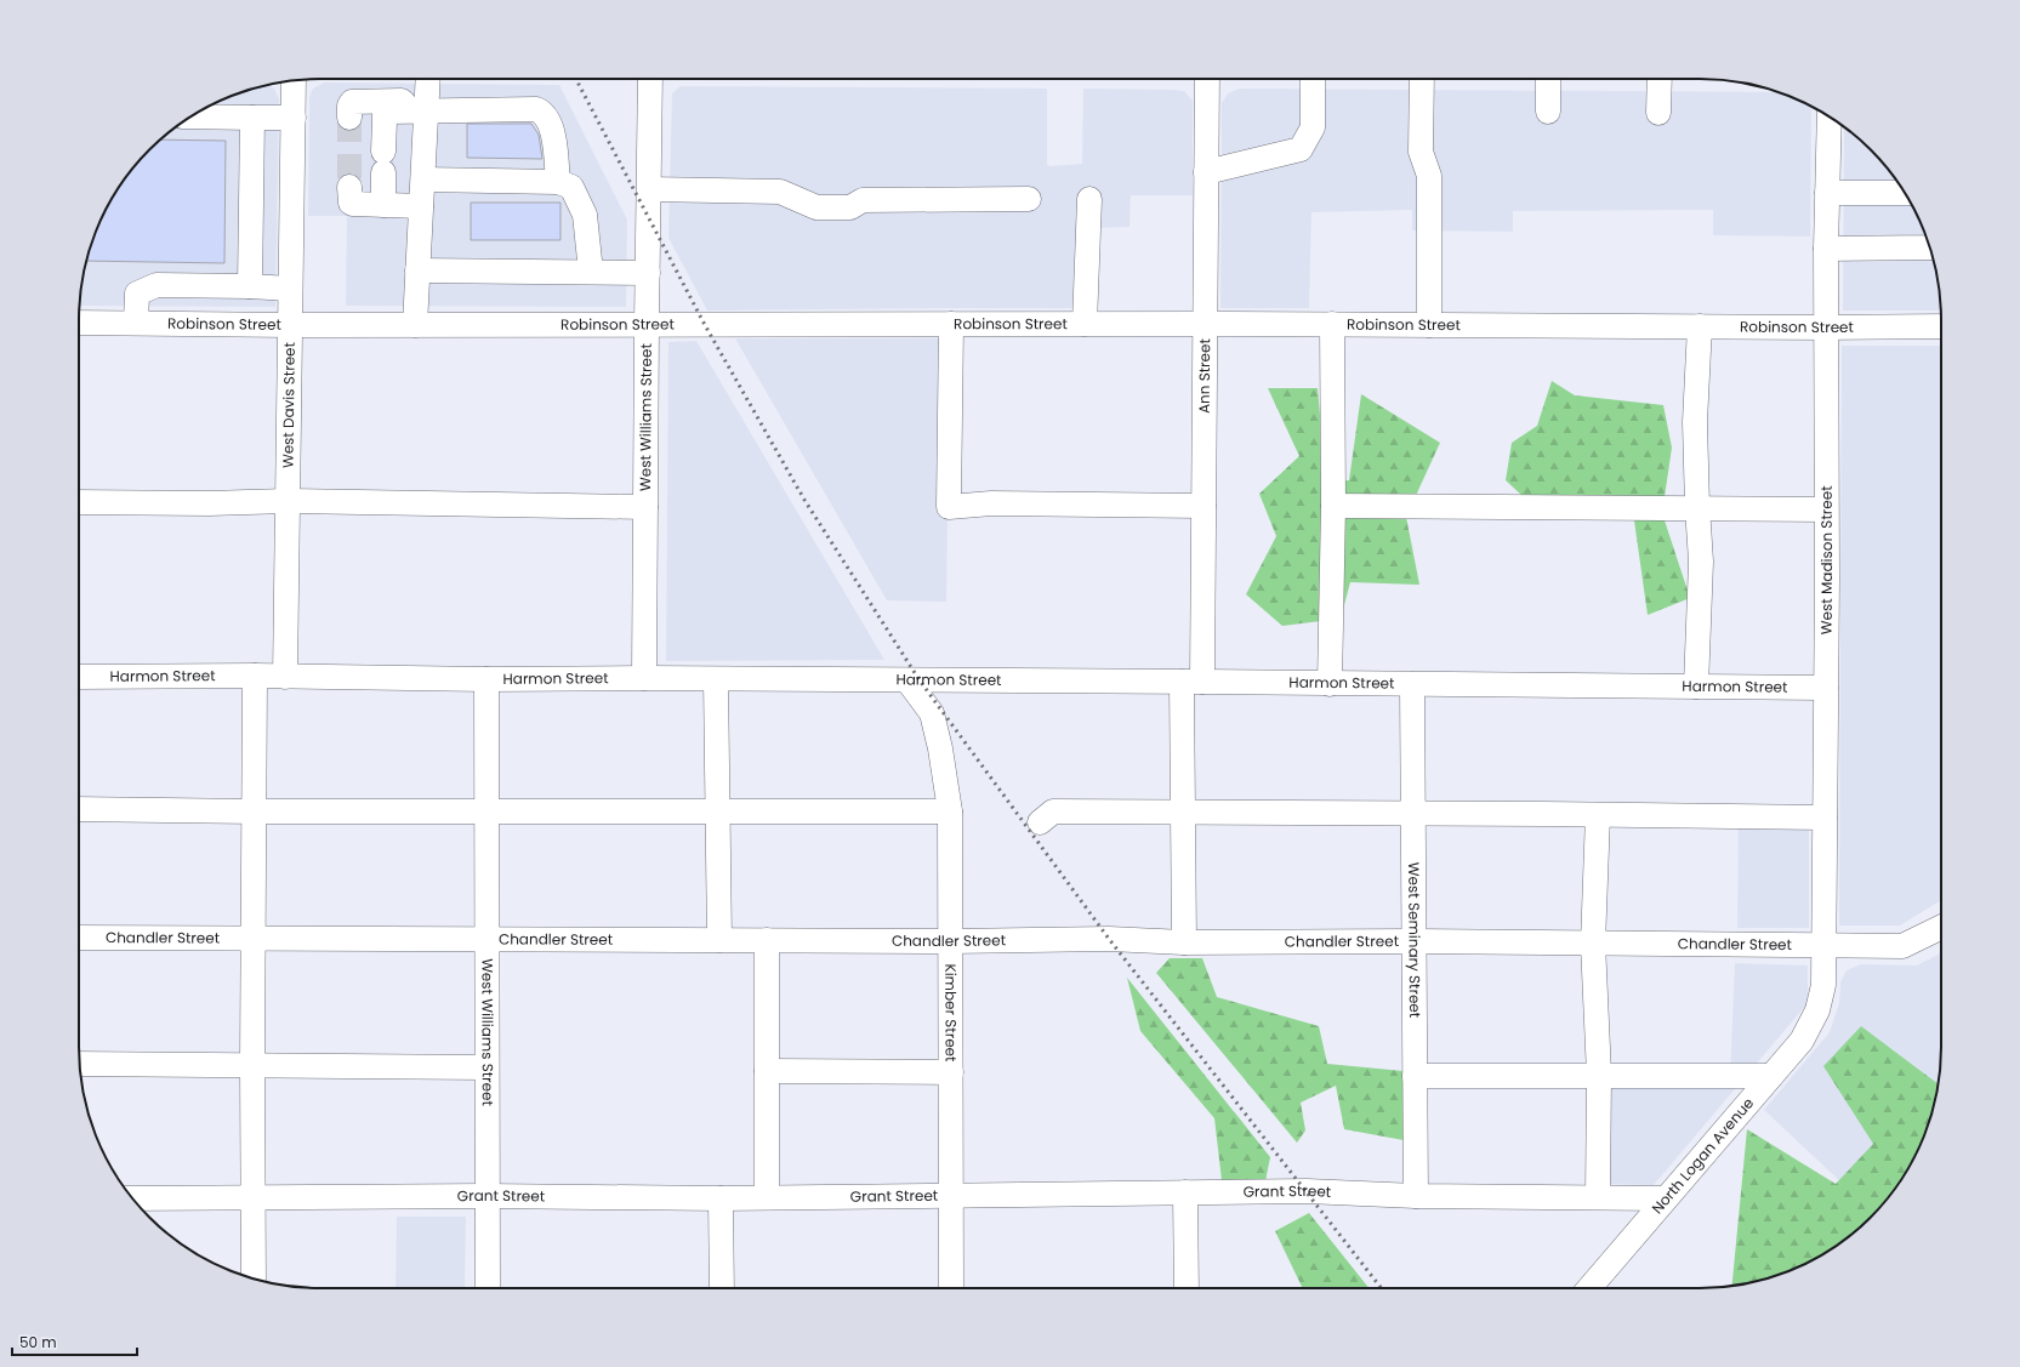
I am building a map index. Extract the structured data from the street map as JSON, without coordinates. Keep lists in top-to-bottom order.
{
  "streets": {
    "street": [
      "Robinson Street",
      "Ann Street",
      "West Davis Street",
      "West Williams Street",
      "West Madison Street",
      "Harmon Street",
      "Chandler Street",
      "West Seminary Street",
      "Kimber Street",
      "North Logan Avenue",
      "Grant Street"
    ]
  },
  "crossings": [
    ["Robinson Street", "Ann Street"],
    ["Robinson Street", "West Davis Street"],
    ["Robinson Street", "West Williams Street"],
    ["Robinson Street", "West Madison Street"],
    ["Ann Street", "Harmon Street"],
    ["Ann Street", "Chandler Street"],
    ["West Davis Street", "Harmon Street"],
    ["West Williams Street", "Harmon Street"],
    ["West Williams Street", "Chandler Street"],
    ["West Williams Street", "Grant Street"],
    ["West Madison Street", "Harmon Street"],
    ["West Madison Street", "Chandler Street"],
    ["West Madison Street", "North Logan Avenue"],
    ["Harmon Street", "West Seminary Street"],
    ["Harmon Street", "Kimber Street"],
    ["Chandler Street", "West Seminary Street"],
    ["Chandler Street", "Kimber Street"],
    ["West Seminary Street", "Grant Street"],
    ["Kimber Street", "Grant Street"],
    ["North Logan Avenue", "Grant Street"]
  ],
  "scale_bar": "50 m"
}
